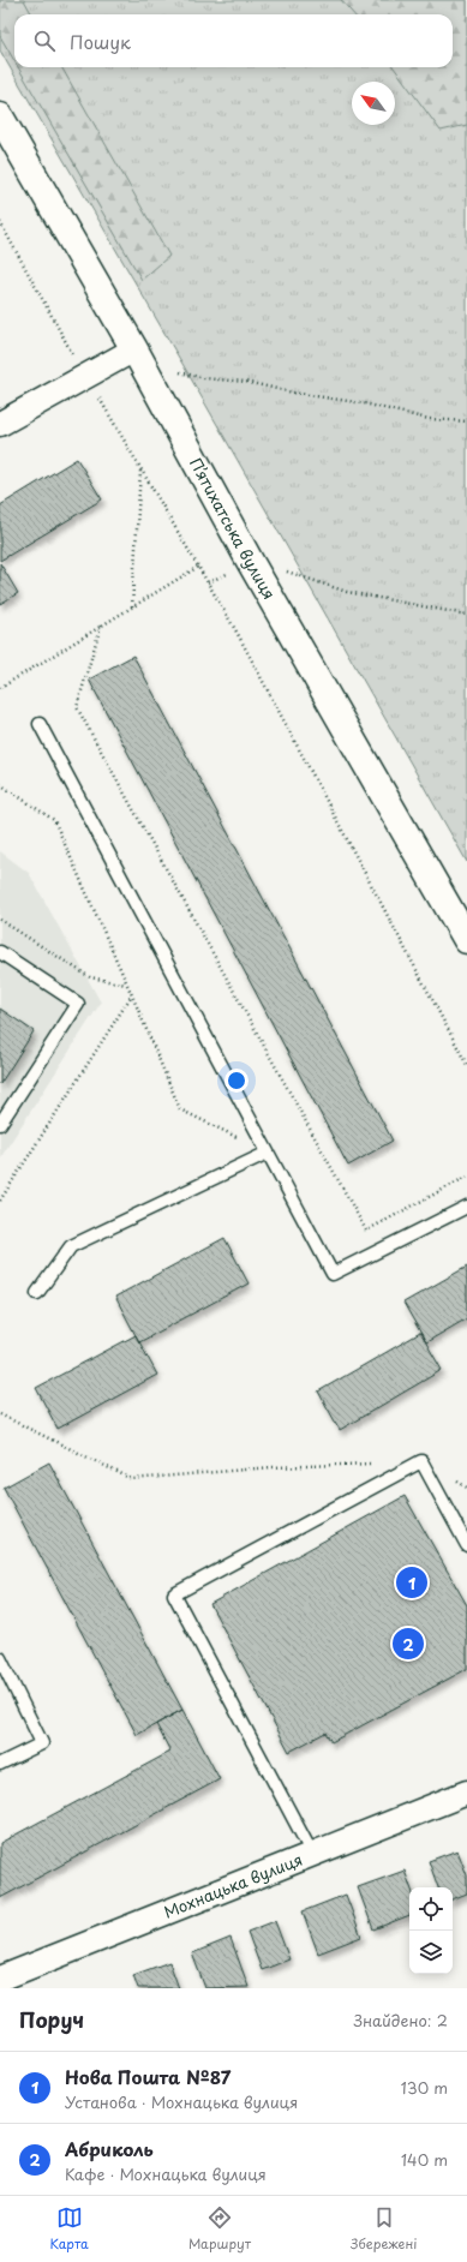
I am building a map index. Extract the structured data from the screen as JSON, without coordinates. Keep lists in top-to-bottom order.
{
  "streets": {
    "street": ["П’ятихатська вулиця", "Мохнацька вулиця"]
  },
  "north": "top left",
  "page": {
    "search": "Пошук",
    "pins": ["1", "2"],
    "heading": ["Поруч", "Знайдено: 2"],
    "list": [
      {
        "mark": "1",
        "name": "Нова Пошта №87",
        "note": "Установа · Мохнацька вулиця",
        "value": "130 m"
      },
      {
        "mark": "2",
        "name": "Абриколь",
        "note": "Кафе · Мохнацька вулиця",
        "value": "140 m"
      }
    ],
    "nav": ["Карта", "Маршрут", "Збережені"]
  }
}
